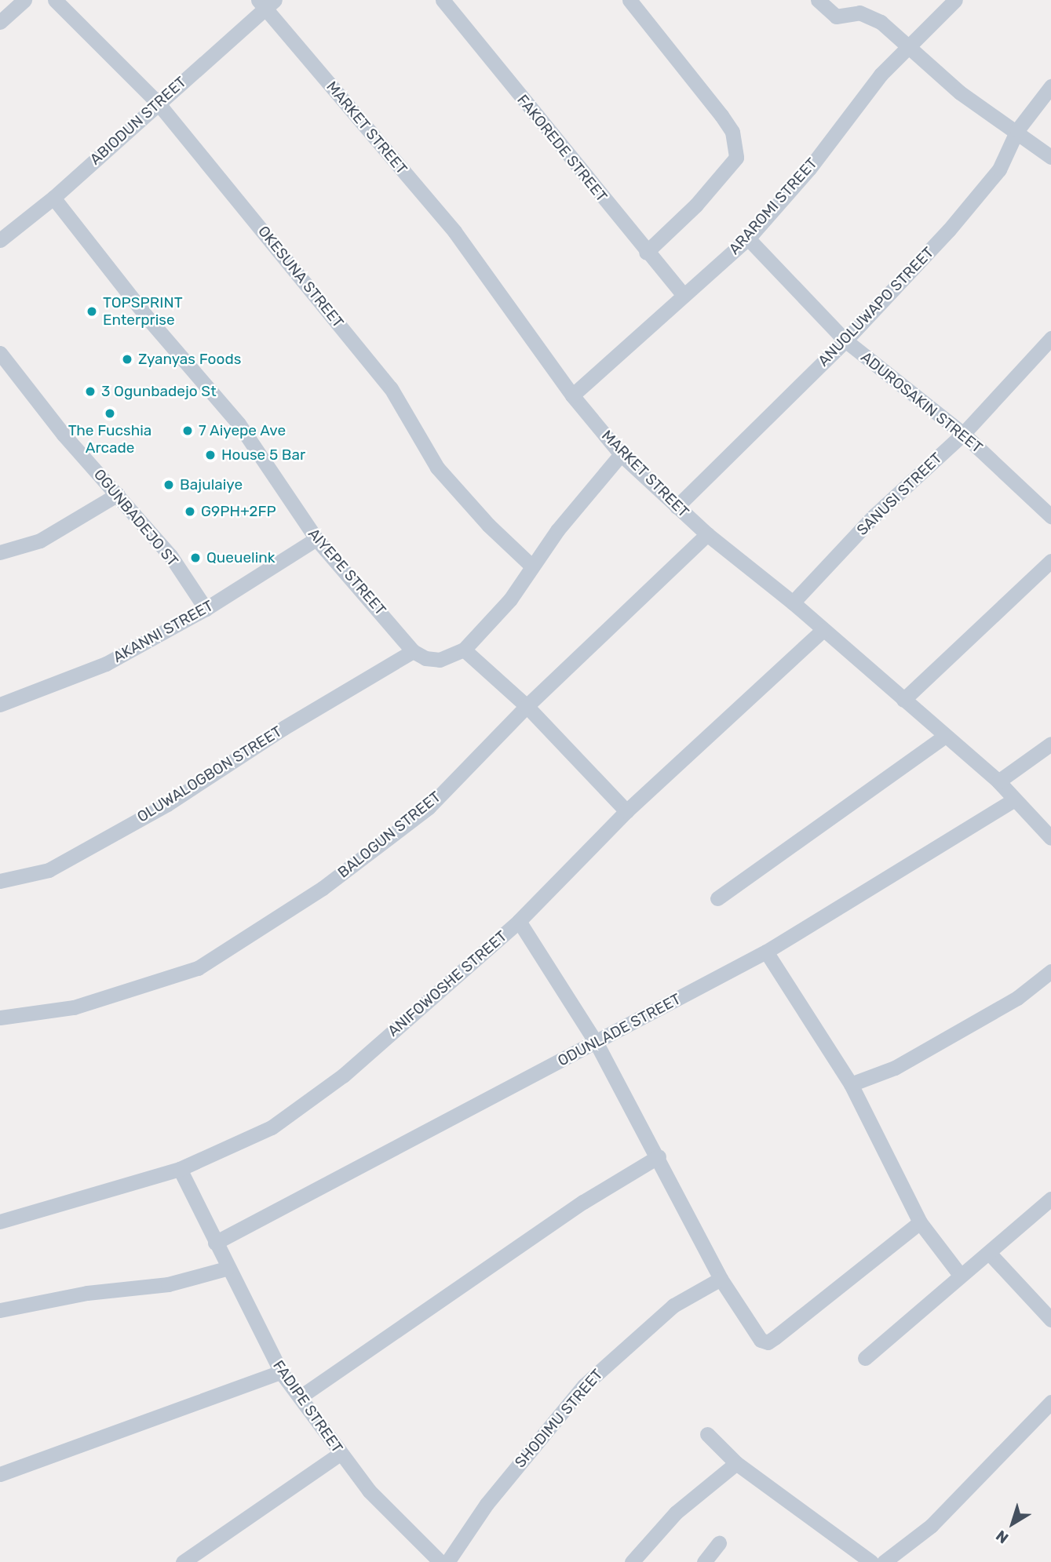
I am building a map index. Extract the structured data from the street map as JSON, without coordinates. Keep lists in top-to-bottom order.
{
  "streets": {
    "street": [
      "ABIODUN STREET",
      "MARKET STREET",
      "FAKOREDE STREET",
      "ARAROMI STREET",
      "OKESUNA STREET",
      "ANUOLUWAPO STREET",
      "ADUROSAKIN STREET",
      "SANUSI STREET",
      "OGUNBADEJO ST",
      "AIYEPE STREET",
      "AKANNI STREET",
      "OLUWALOGBON STREET",
      "BALOGUN STREET",
      "ANIFOWOSHE STREET",
      "ODUNLADE STREET",
      "FADIPE STREET",
      "SHODIMU STREET"
    ]
  },
  "crossings": [
    ["ABIODUN STREET", "MARKET STREET"],
    ["ABIODUN STREET", "OKESUNA STREET"],
    ["ABIODUN STREET", "AIYEPE STREET"],
    ["MARKET STREET", "ARAROMI STREET"],
    ["MARKET STREET", "ANUOLUWAPO STREET"],
    ["MARKET STREET", "SANUSI STREET"],
    ["MARKET STREET", "BALOGUN STREET"],
    ["MARKET STREET", "ANIFOWOSHE STREET"],
    ["MARKET STREET", "ODUNLADE STREET"],
    ["FAKOREDE STREET", "ARAROMI STREET"],
    ["ARAROMI STREET", "ADUROSAKIN STREET"],
    ["ANUOLUWAPO STREET", "ADUROSAKIN STREET"],
    ["ADUROSAKIN STREET", "SANUSI STREET"],
    ["OGUNBADEJO ST", "AKANNI STREET"],
    ["AIYEPE STREET", "AKANNI STREET"],
    ["AIYEPE STREET", "OLUWALOGBON STREET"],
    ["ANIFOWOSHE STREET", "FADIPE STREET"],
    ["ODUNLADE STREET", "FADIPE STREET"]
  ],
  "places": [
    "TOPSPRINT Enterprise",
    "Zyanyas Foods",
    "3 Ogunbadejo St",
    "The Fucshia Arcade",
    "7 Aiyepe Ave",
    "House 5 Bar",
    "Bajulaiye",
    "G9PH+2FP",
    "Queuelink"
  ],
  "north": "bottom left"
}
